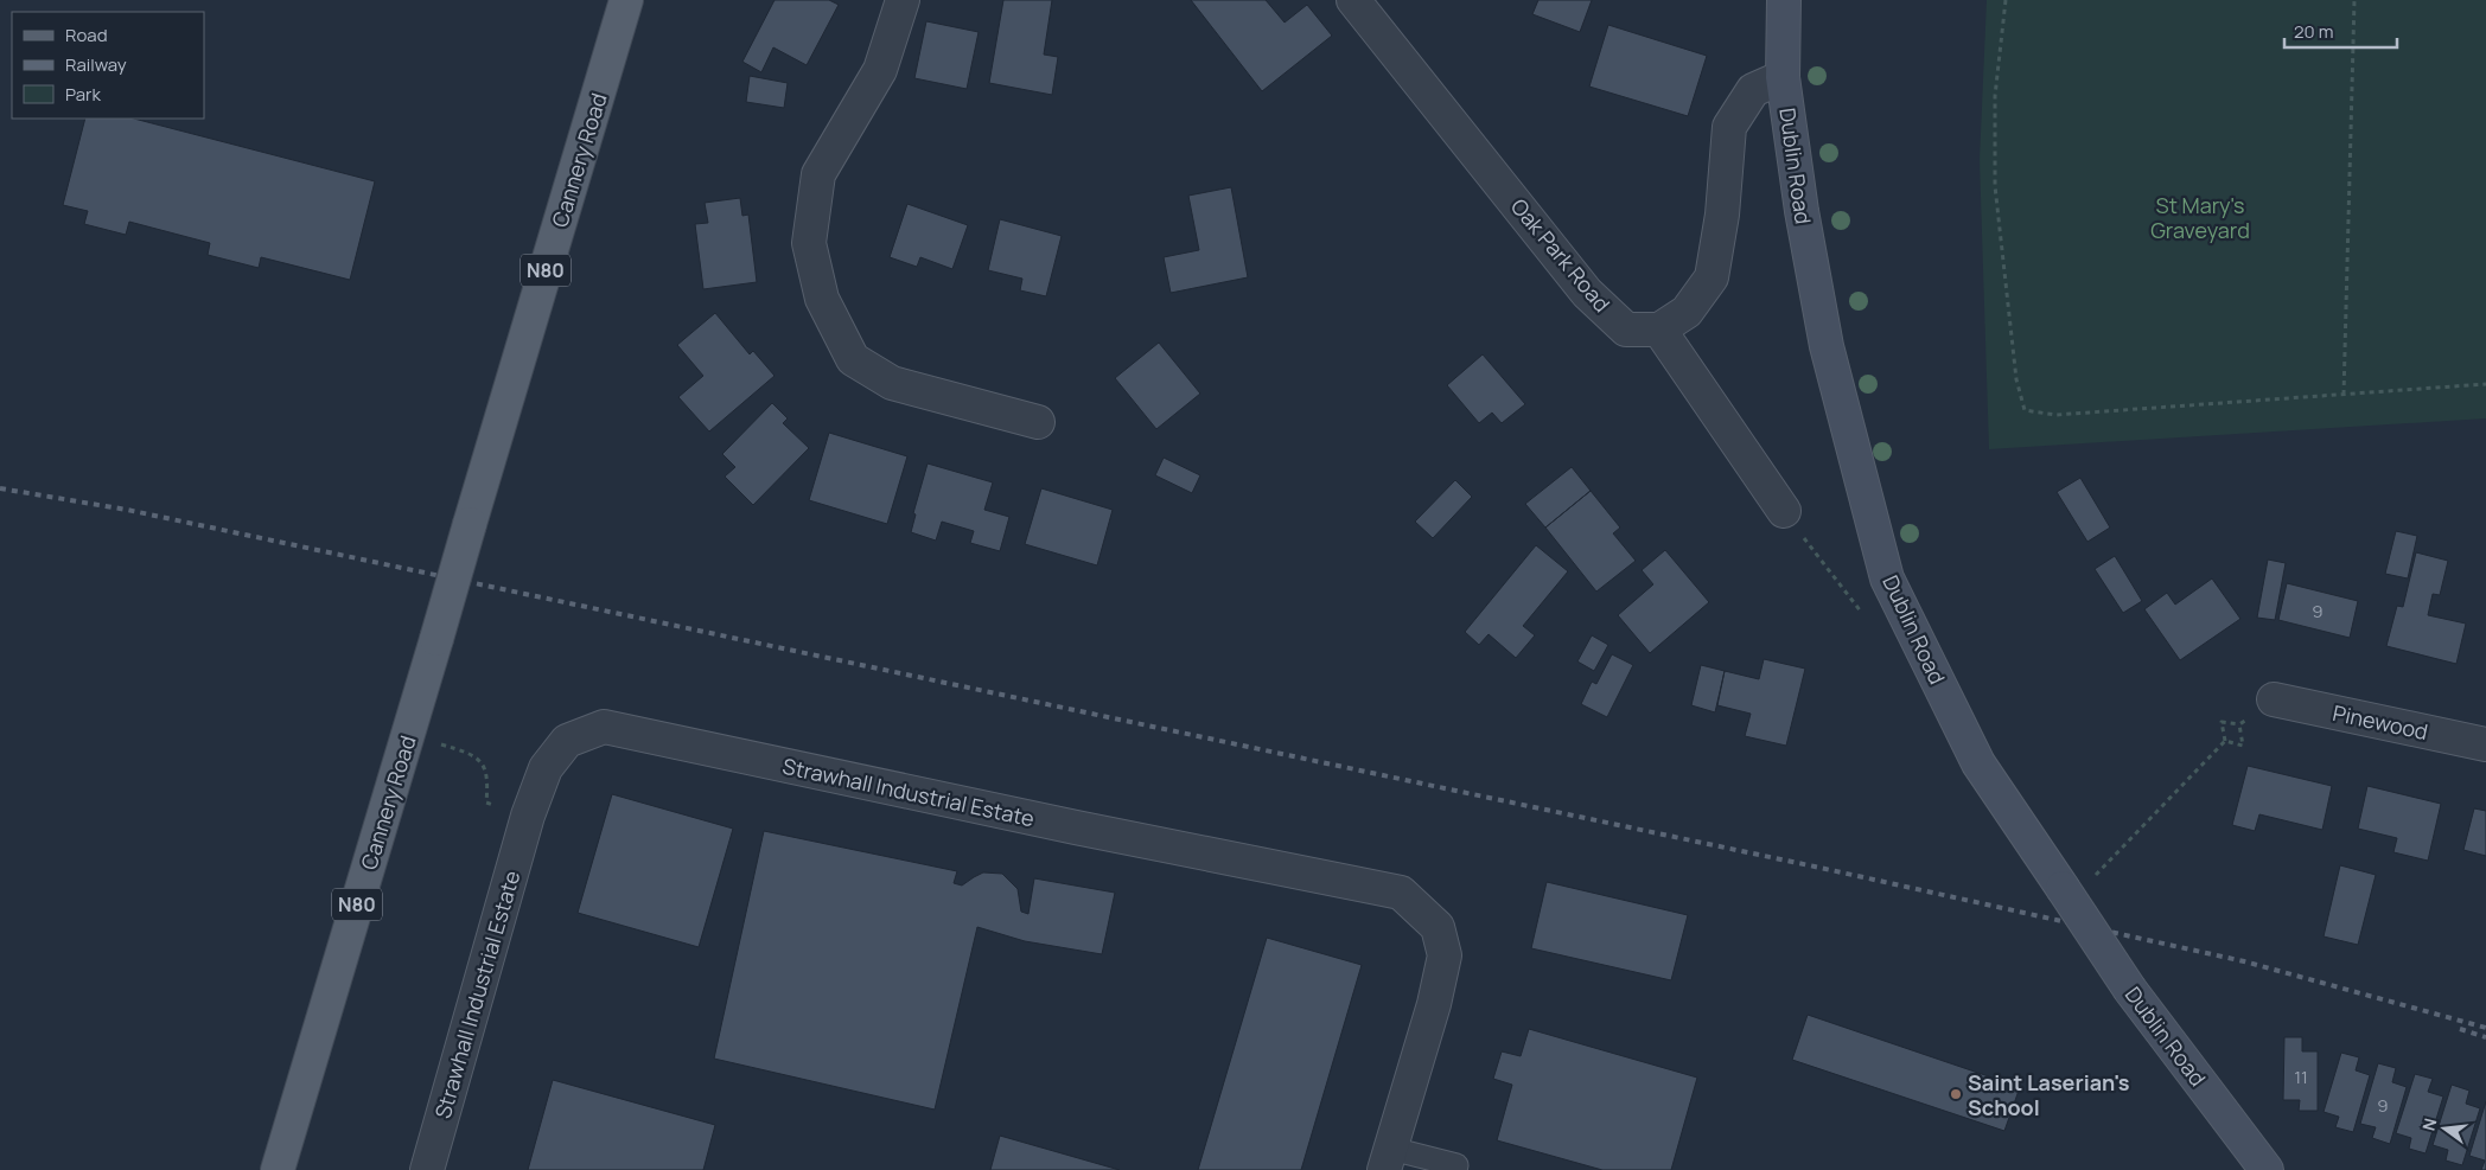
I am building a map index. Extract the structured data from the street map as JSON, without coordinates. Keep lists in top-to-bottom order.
{
  "streets": {
    "main road": ["Cannery Road", "Dublin Road", "N80"],
    "street": ["Oak Park Road", "Pinewood", "Strawhall Industrial Estate"]
  },
  "parks": ["St Mary's Graveyard"],
  "places": ["Saint Laserian's School"],
  "house_numbers": ["9", "11", "9"],
  "legend": ["Road", "Railway", "Park"],
  "scale_bar": "20 m",
  "north": "left"
}
